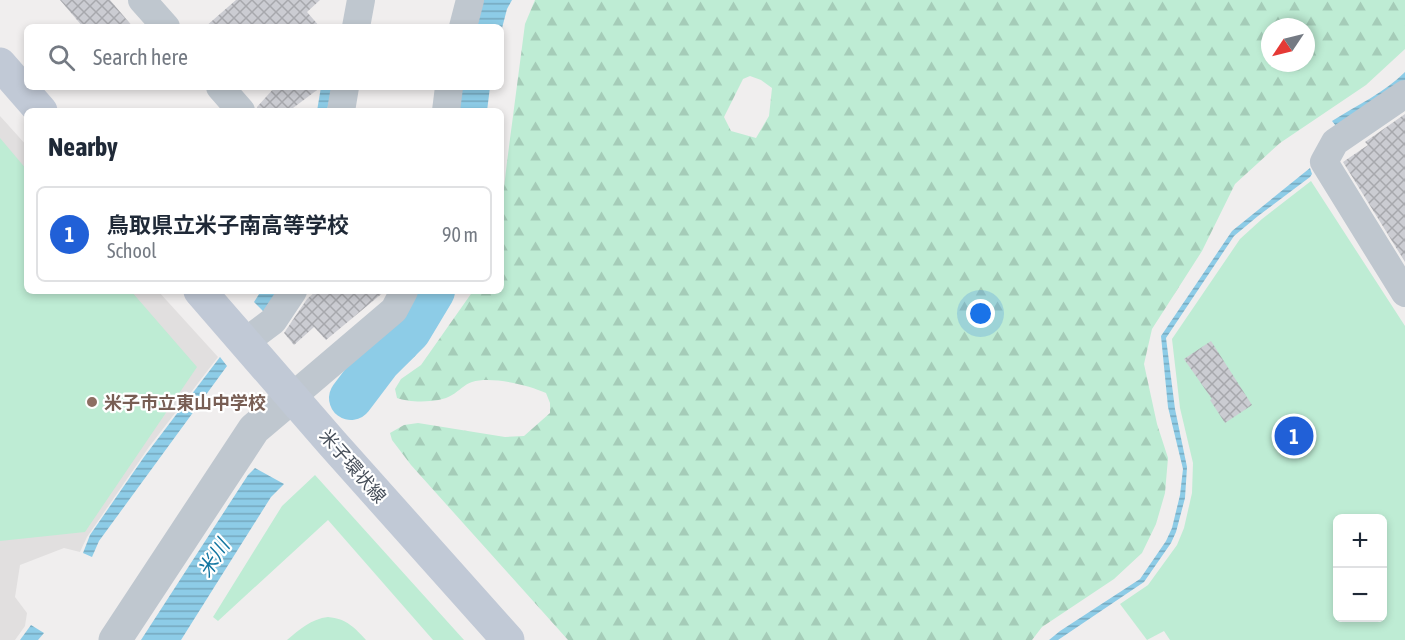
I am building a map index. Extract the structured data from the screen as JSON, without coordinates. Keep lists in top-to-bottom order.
{
  "streets": {
    "main road": ["米子環状線"]
  },
  "water": ["米川"],
  "places": ["米子市立東山中学校"],
  "north": "bottom left",
  "page": {
    "search": "Search here",
    "heading": "Nearby",
    "list": [
      {
        "mark": "1",
        "name": "鳥取県立米子南高等学校",
        "note": "School",
        "value": "90 m"
      }
    ],
    "pins": "1",
    "map_buttons": ["+", "−"]
  }
}
